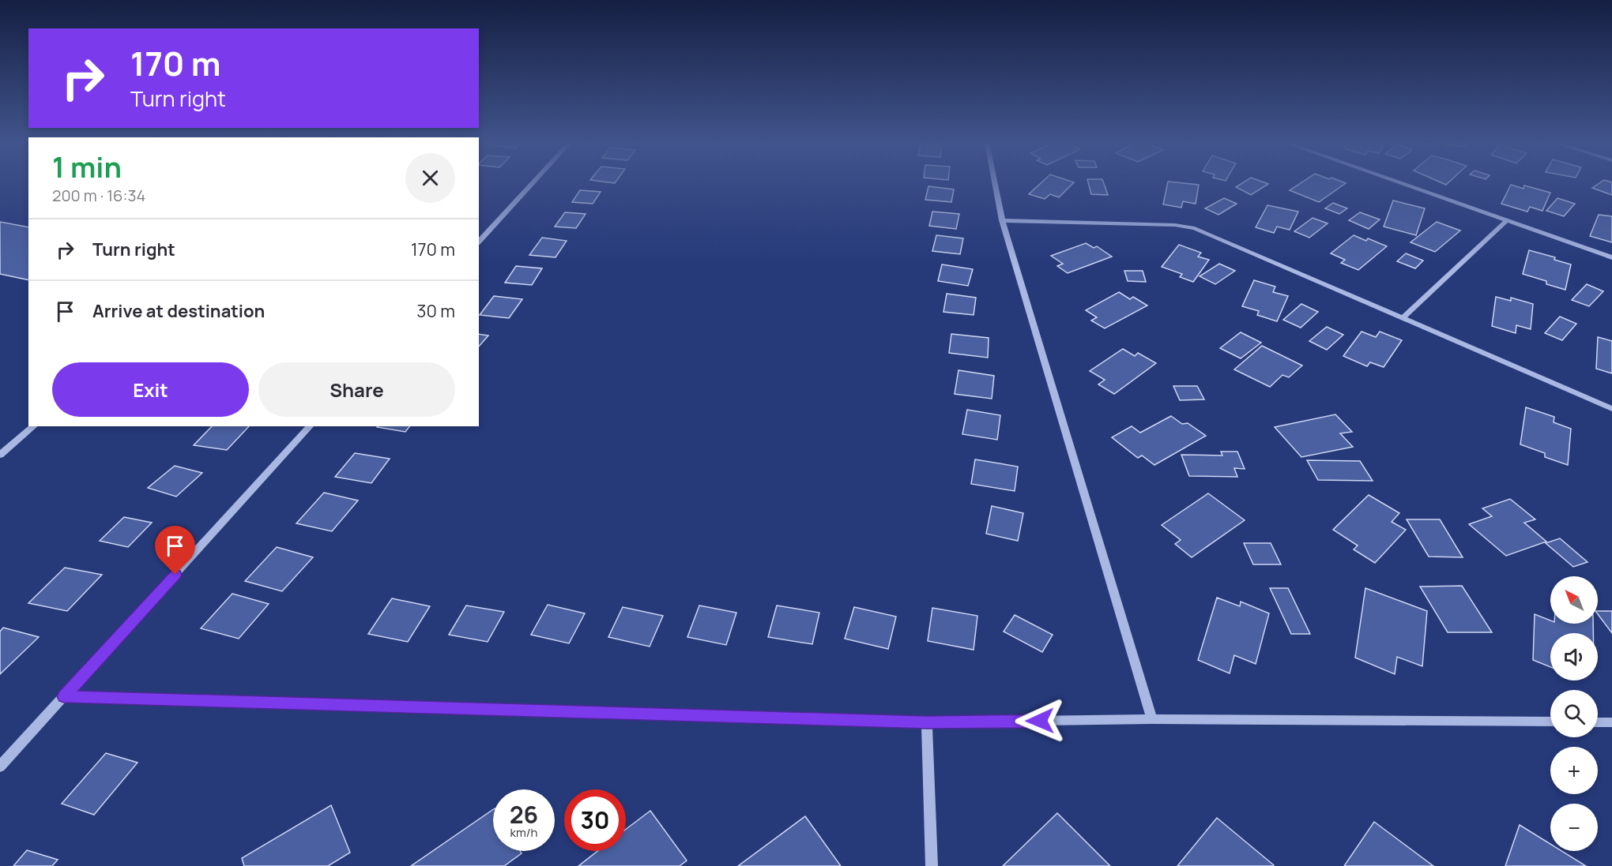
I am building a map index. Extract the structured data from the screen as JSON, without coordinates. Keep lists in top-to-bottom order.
{
  "north": "top left",
  "page": {
    "turn": ["170 m", "Turn right"],
    "heading": ["1 min", "200 m · 16:34"],
    "list": [
      {
        "name": "Turn right",
        "value": "170 m"
      },
      {
        "name": "Arrive at destination",
        "value": "30 m"
      }
    ],
    "buttons": ["Exit", "Share"],
    "map_buttons": ["+", "−"],
    "speed": "26 km/h",
    "limit": "30"
  }
}
